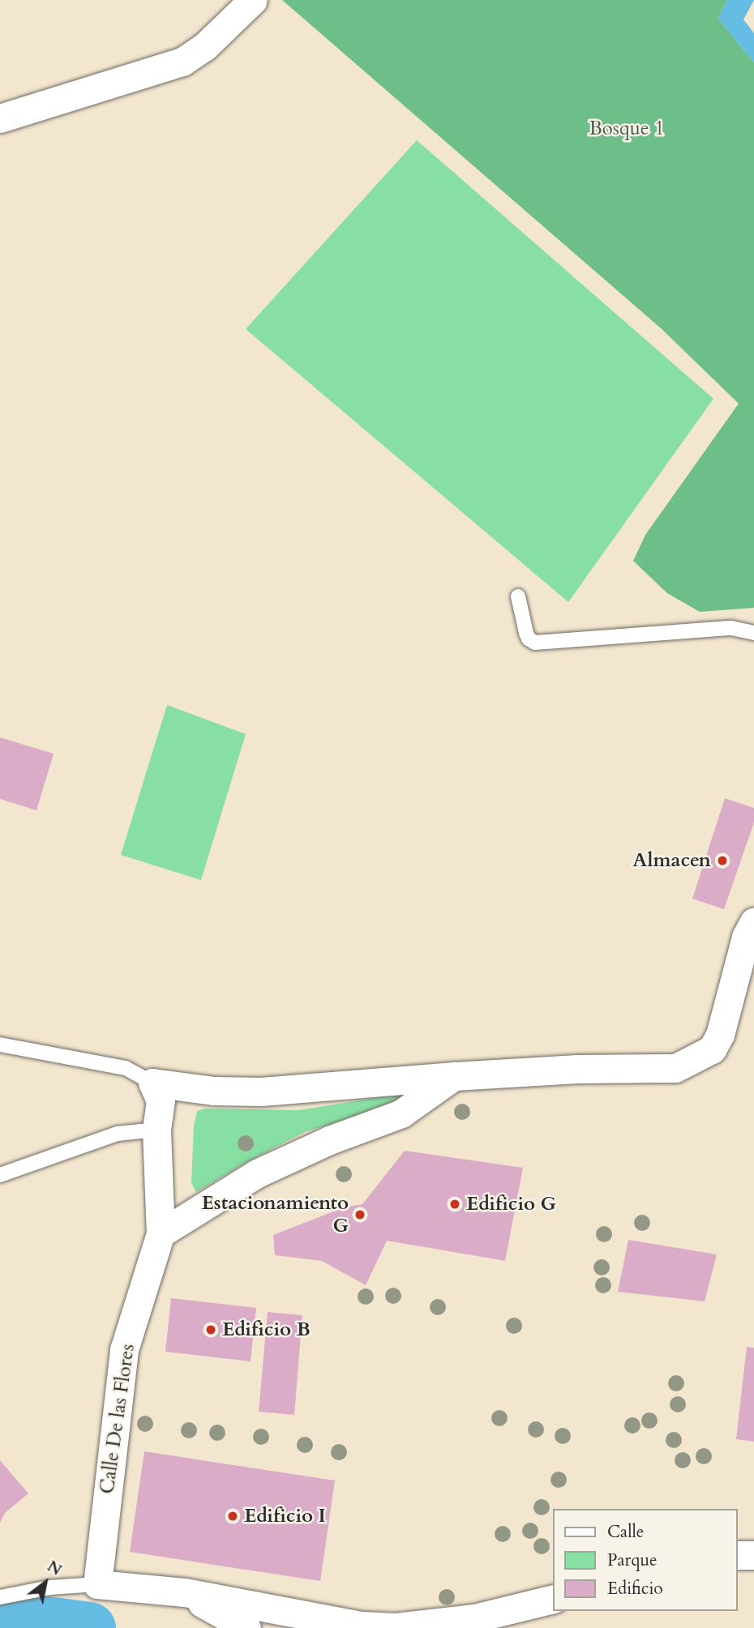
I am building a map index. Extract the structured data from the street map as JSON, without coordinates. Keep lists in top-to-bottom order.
{
  "streets": {
    "street": ["Calle De las Flores"]
  },
  "parks": ["Bosque 1"],
  "places": [
    "Almacen",
    "Edificio G",
    "Estacionamiento G",
    "Edificio B",
    "Edificio I"
  ],
  "legend": ["Calle", "Parque", "Edificio"],
  "north": "top right"
}
